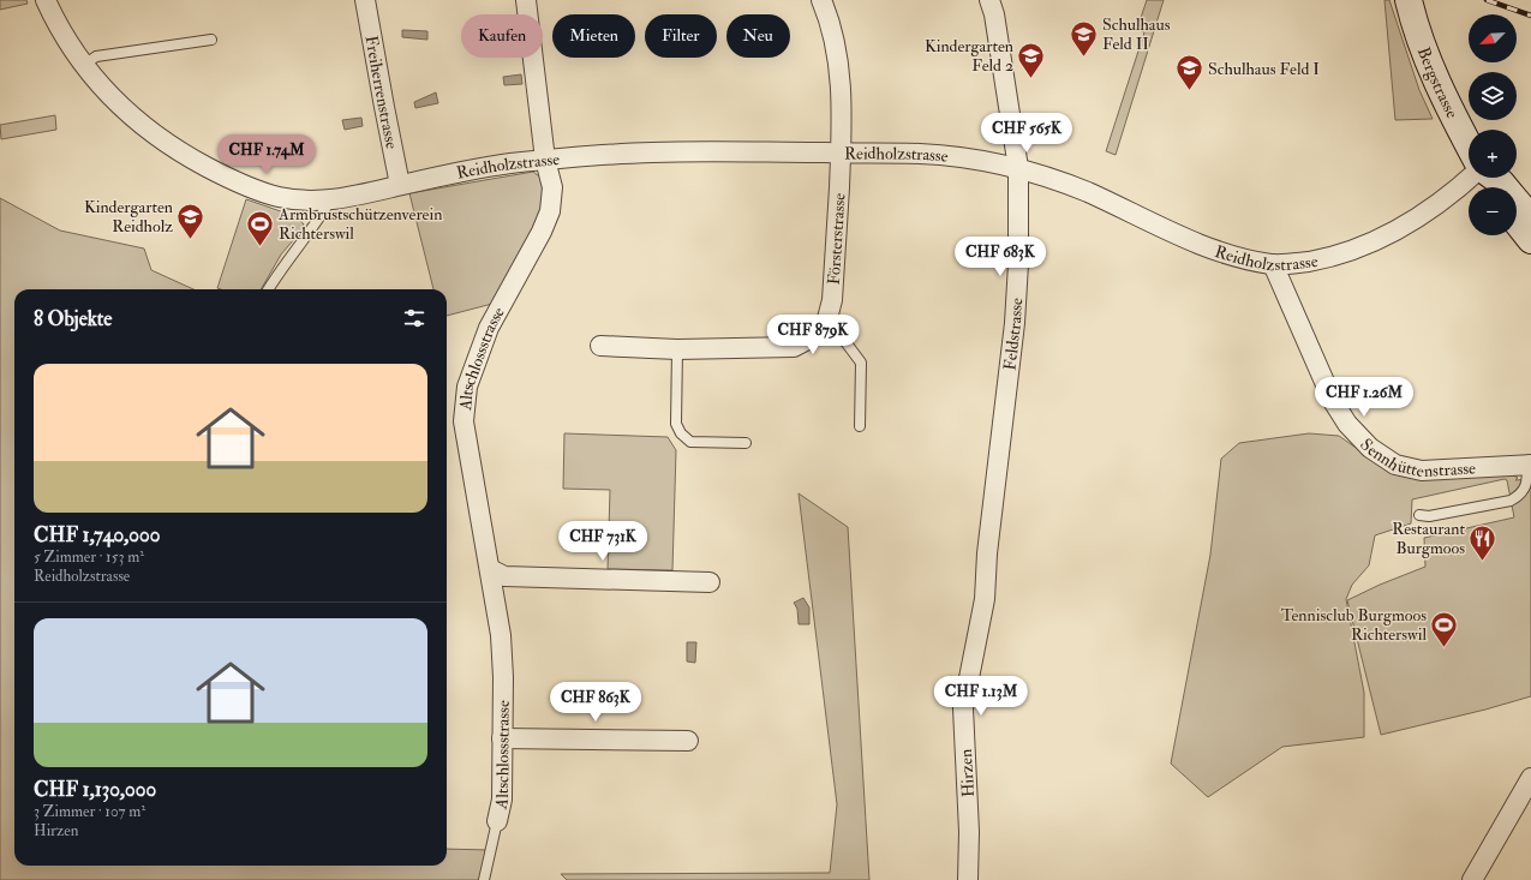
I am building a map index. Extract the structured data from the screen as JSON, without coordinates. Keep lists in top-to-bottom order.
{
  "streets": {
    "main road": ["Bergstrasse"],
    "street": [
      "Freiherrenstrasse",
      "Reidholzstrasse",
      "Försterstrasse",
      "Feldstrasse",
      "Altschlossstrasse",
      "Sennhüttenstrasse",
      "Hirzen"
    ]
  },
  "crossings": [
    ["Freiherrenstrasse", "Reidholzstrasse"],
    ["Reidholzstrasse", "Försterstrasse"],
    ["Reidholzstrasse", "Feldstrasse"],
    ["Reidholzstrasse", "Altschlossstrasse"],
    ["Reidholzstrasse", "Sennhüttenstrasse"],
    ["Feldstrasse", "Hirzen"]
  ],
  "places": {
    "school or university": [
      "Schulhaus Feld II",
      "Kindergarten Feld 2",
      "Schulhaus Feld I",
      "Kindergarten Reidholz"
    ],
    "sports": ["Armbrustschützenverein Richterswil", "Tennisclub Burgmoos Richterswil"],
    "restaurant": ["Restaurant Burgmoos"]
  },
  "north": "bottom left",
  "page": {
    "map_buttons": ["+", "−"],
    "chip": [
      "Kaufen",
      "Mieten",
      "Filter",
      "Neu"
    ],
    "price": [
      "CHF 565K",
      "CHF 1.74M",
      "CHF 683K",
      "CHF 879K",
      "CHF 1.26M",
      "CHF 731K",
      "CHF 1.13M",
      "CHF 863K"
    ],
    "heading": "8 Objekte",
    "list": [
      {
        "name": "CHF 1,740,000",
        "note": "5 Zimmer · 153 m² · Reidholzstrasse"
      },
      {
        "name": "CHF 1,130,000",
        "note": "3 Zimmer · 107 m² · Hirzen"
      }
    ]
  }
}
